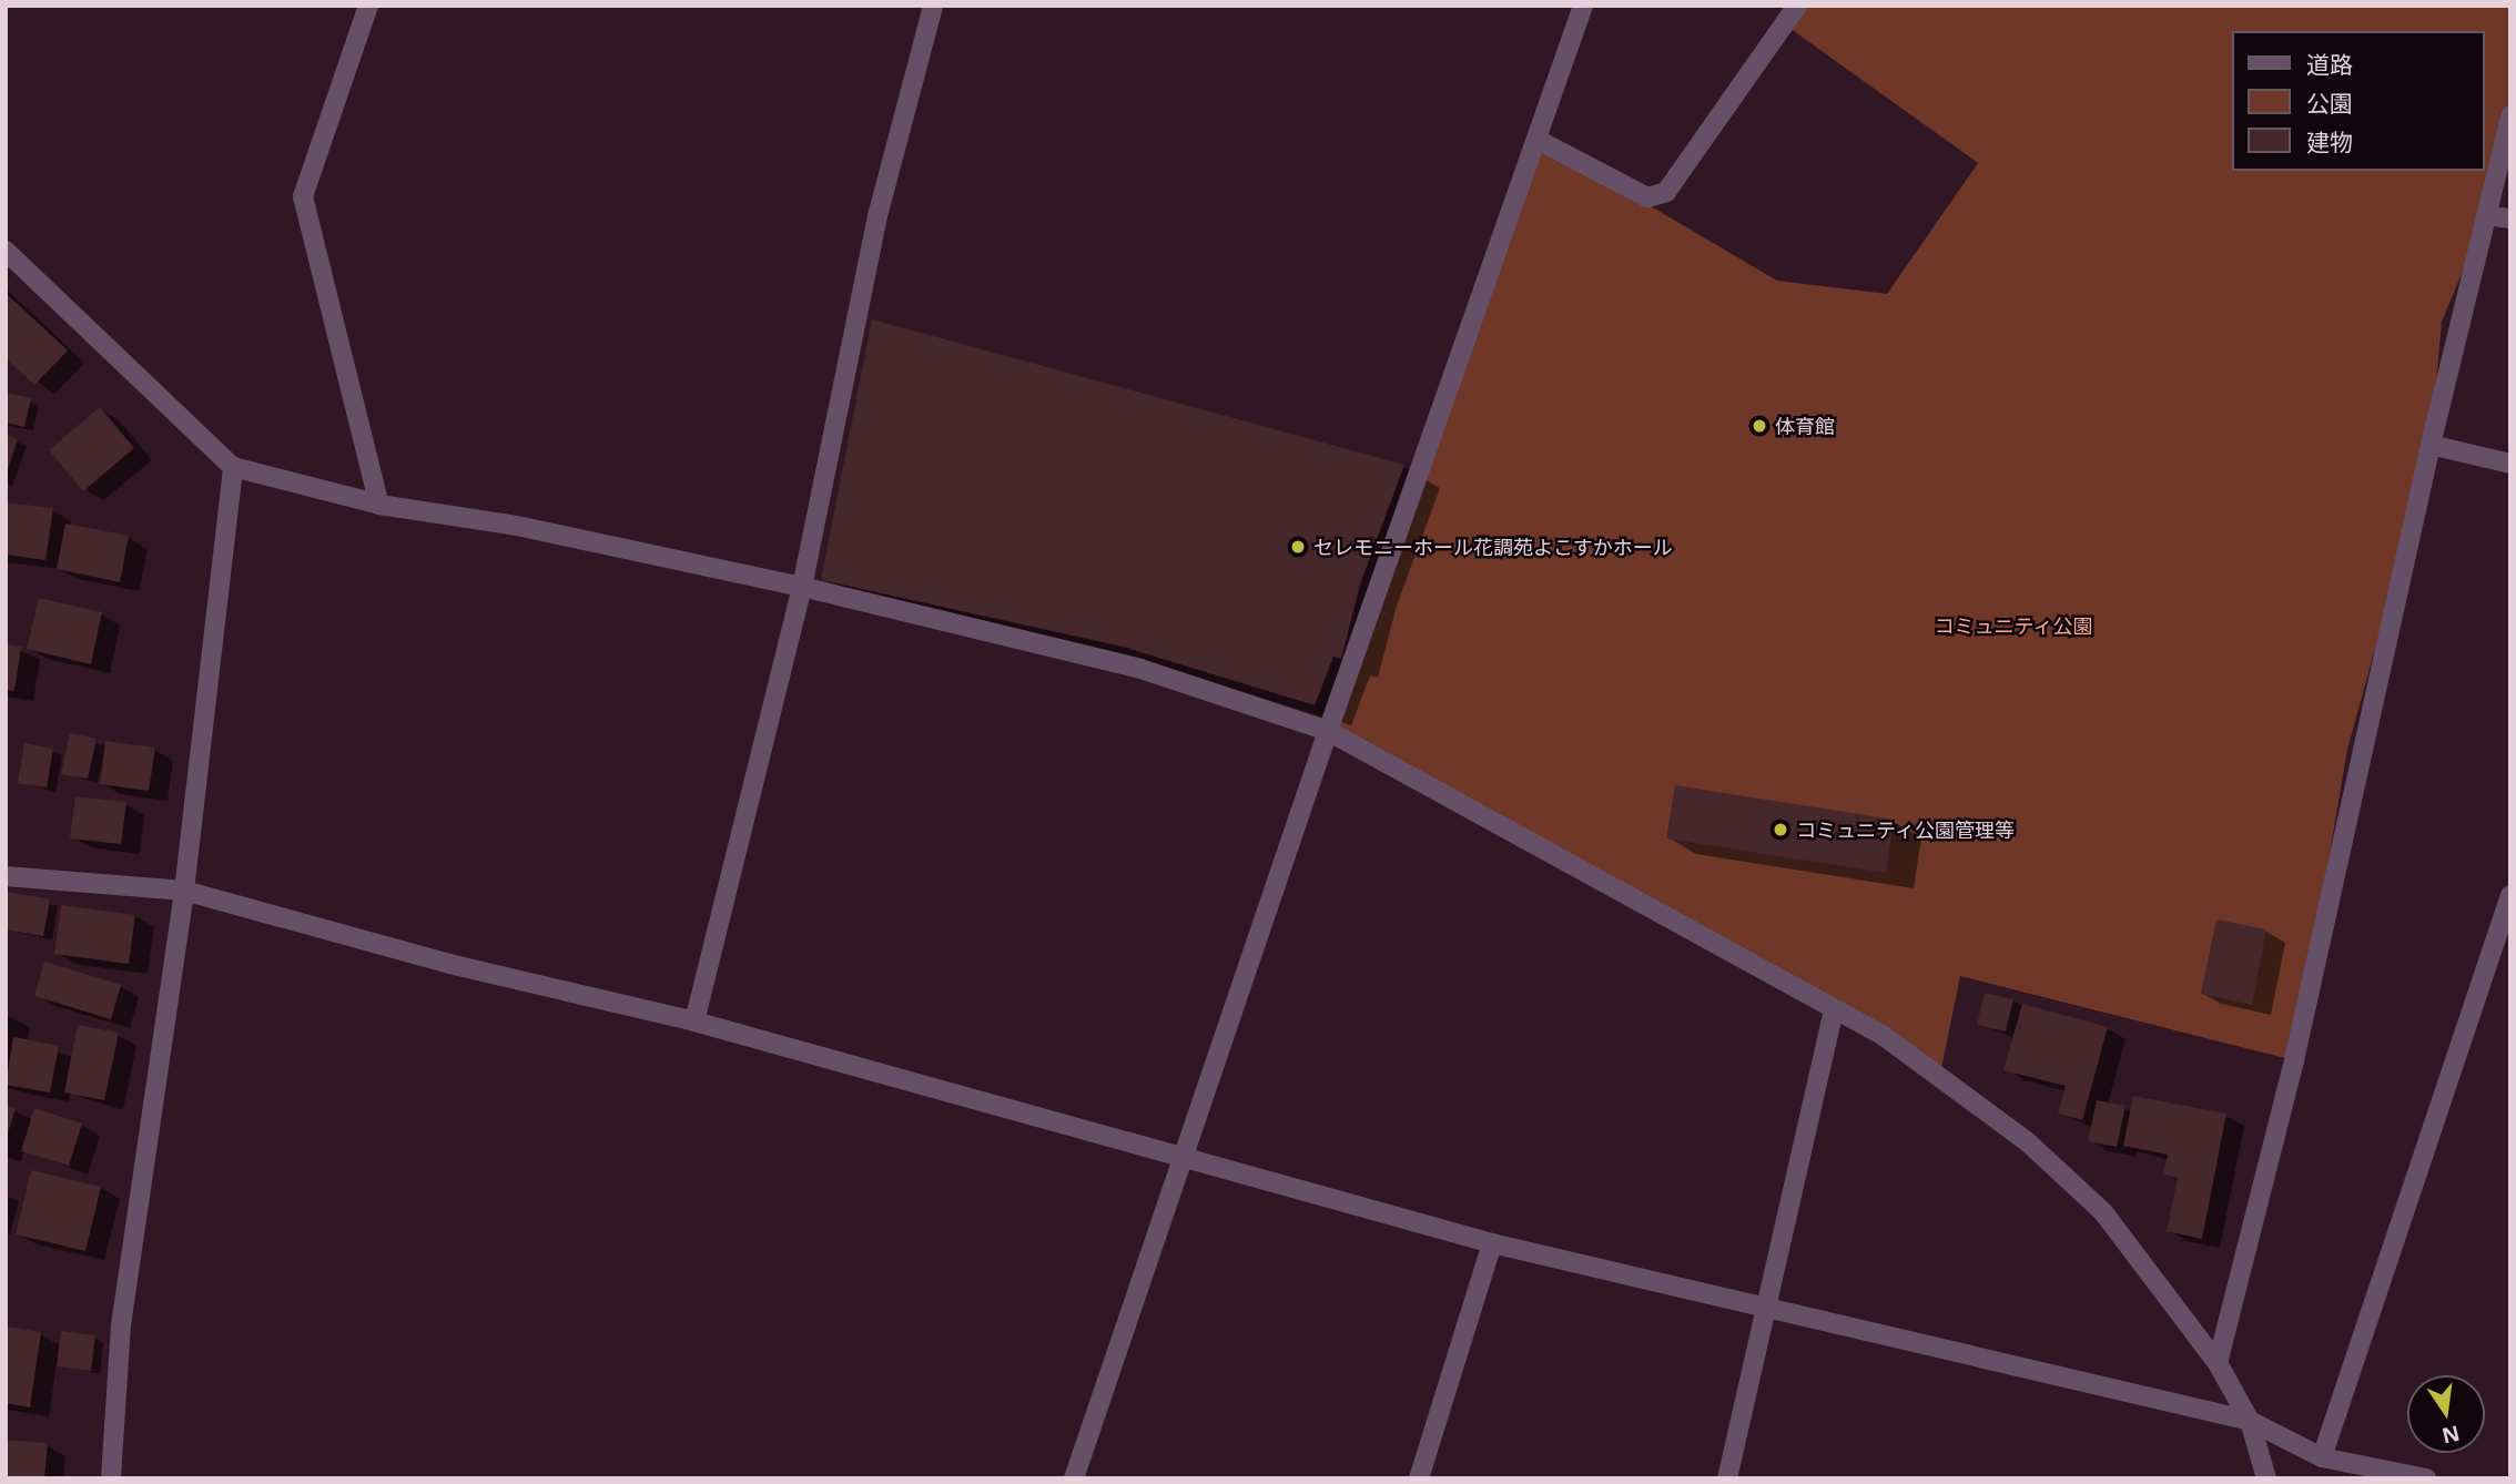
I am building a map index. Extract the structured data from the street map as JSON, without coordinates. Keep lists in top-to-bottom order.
{
  "parks": ["コミュニティ公園"],
  "places": ["体育館", "セレモニーホール花調苑よこすかホール", "コミュニティ公園管理等"],
  "legend": ["道路", "公園", "建物"],
  "north": "bottom"
}
